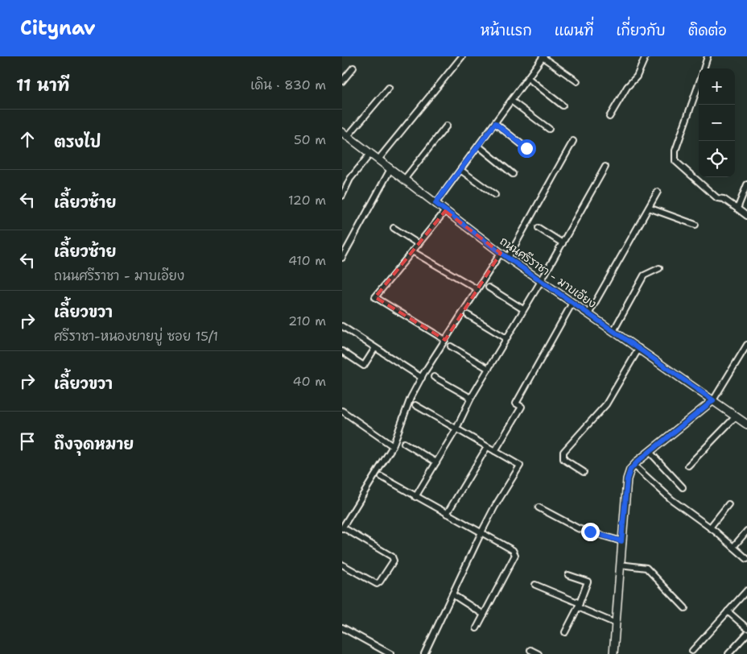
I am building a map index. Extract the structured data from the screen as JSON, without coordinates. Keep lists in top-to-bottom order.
{
  "streets": {
    "main road": ["ถนนศรีราชา - มาบเอียง"]
  },
  "page": {
    "header": "Citynav",
    "nav": [
      "หน้าแรก",
      "แผนที่",
      "เกี่ยวกับ",
      "ติดต่อ"
    ],
    "heading": ["11 นาที", "เดิน · 830 m"],
    "map_buttons": ["+", "−"],
    "list": [
      ["ตรงไป", "50 m"],
      ["เลี้ยวซ้าย", "120 m"],
      ["เลี้ยวซ้าย", "ถนนศรีราชา - มาบเอียง", "410 m"],
      ["เลี้ยวขวา", "ศรีราชา-หนองยายบู่ ซอย 15/1", "210 m"],
      ["เลี้ยวขวา", "40 m"],
      "ถึงจุดหมาย"
    ]
  }
}
